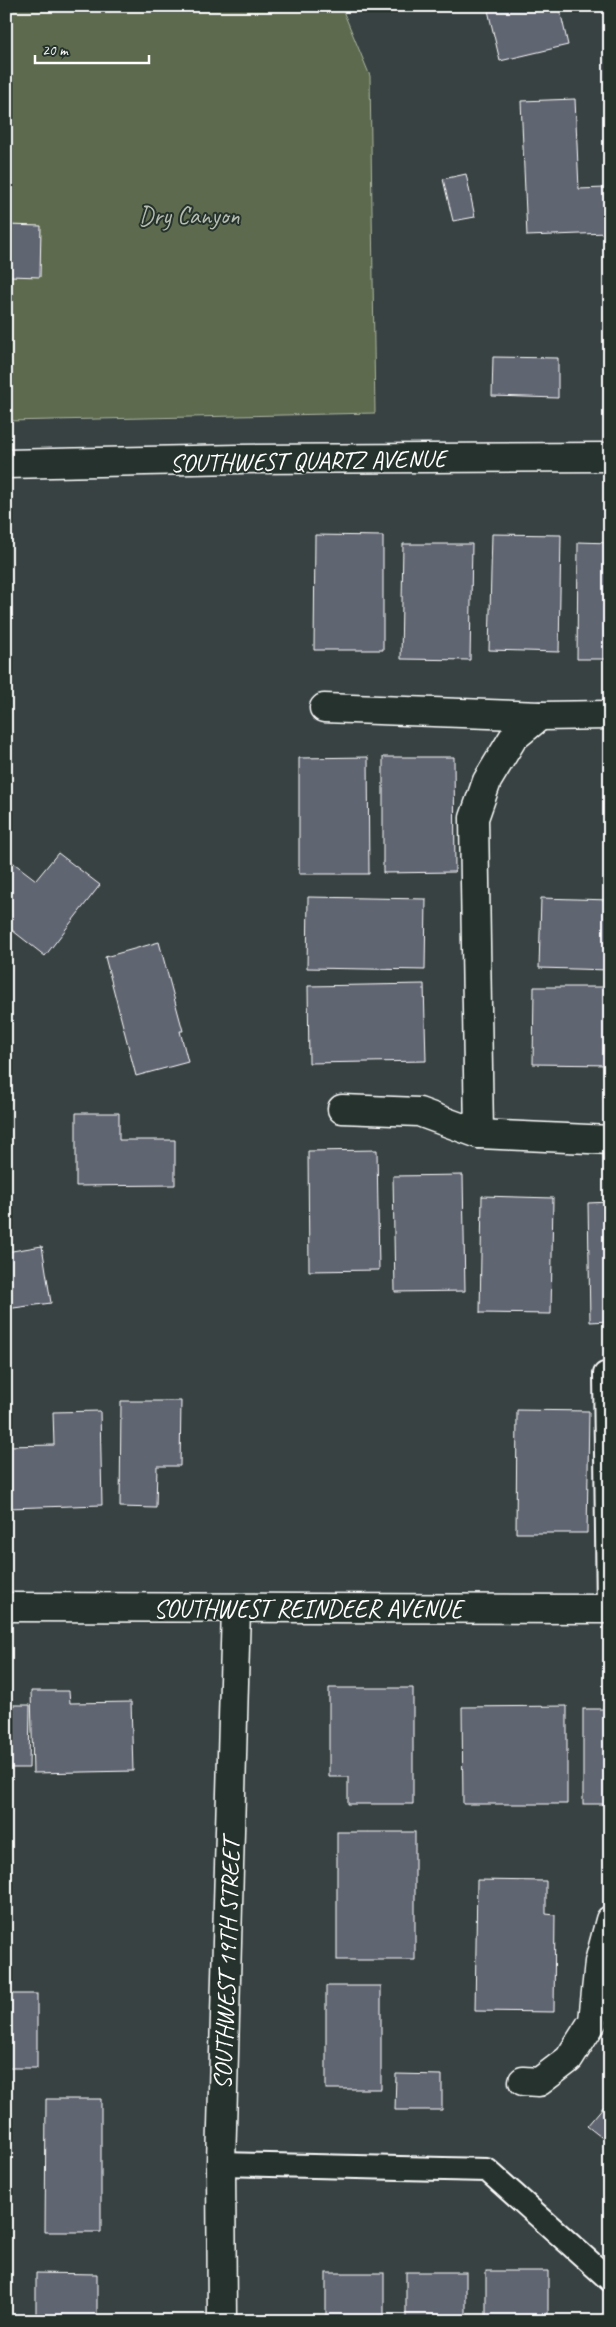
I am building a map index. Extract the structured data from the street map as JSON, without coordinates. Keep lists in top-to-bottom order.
{
  "streets": {
    "street": ["SOUTHWEST QUARTZ AVENUE", "SOUTHWEST REINDEER AVENUE", "SOUTHWEST 19TH STREET"]
  },
  "crossings": [
    ["SOUTHWEST REINDEER AVENUE", "SOUTHWEST 19TH STREET"]
  ],
  "parks": ["Dry Canyon"],
  "scale_bar": "20 m"
}
